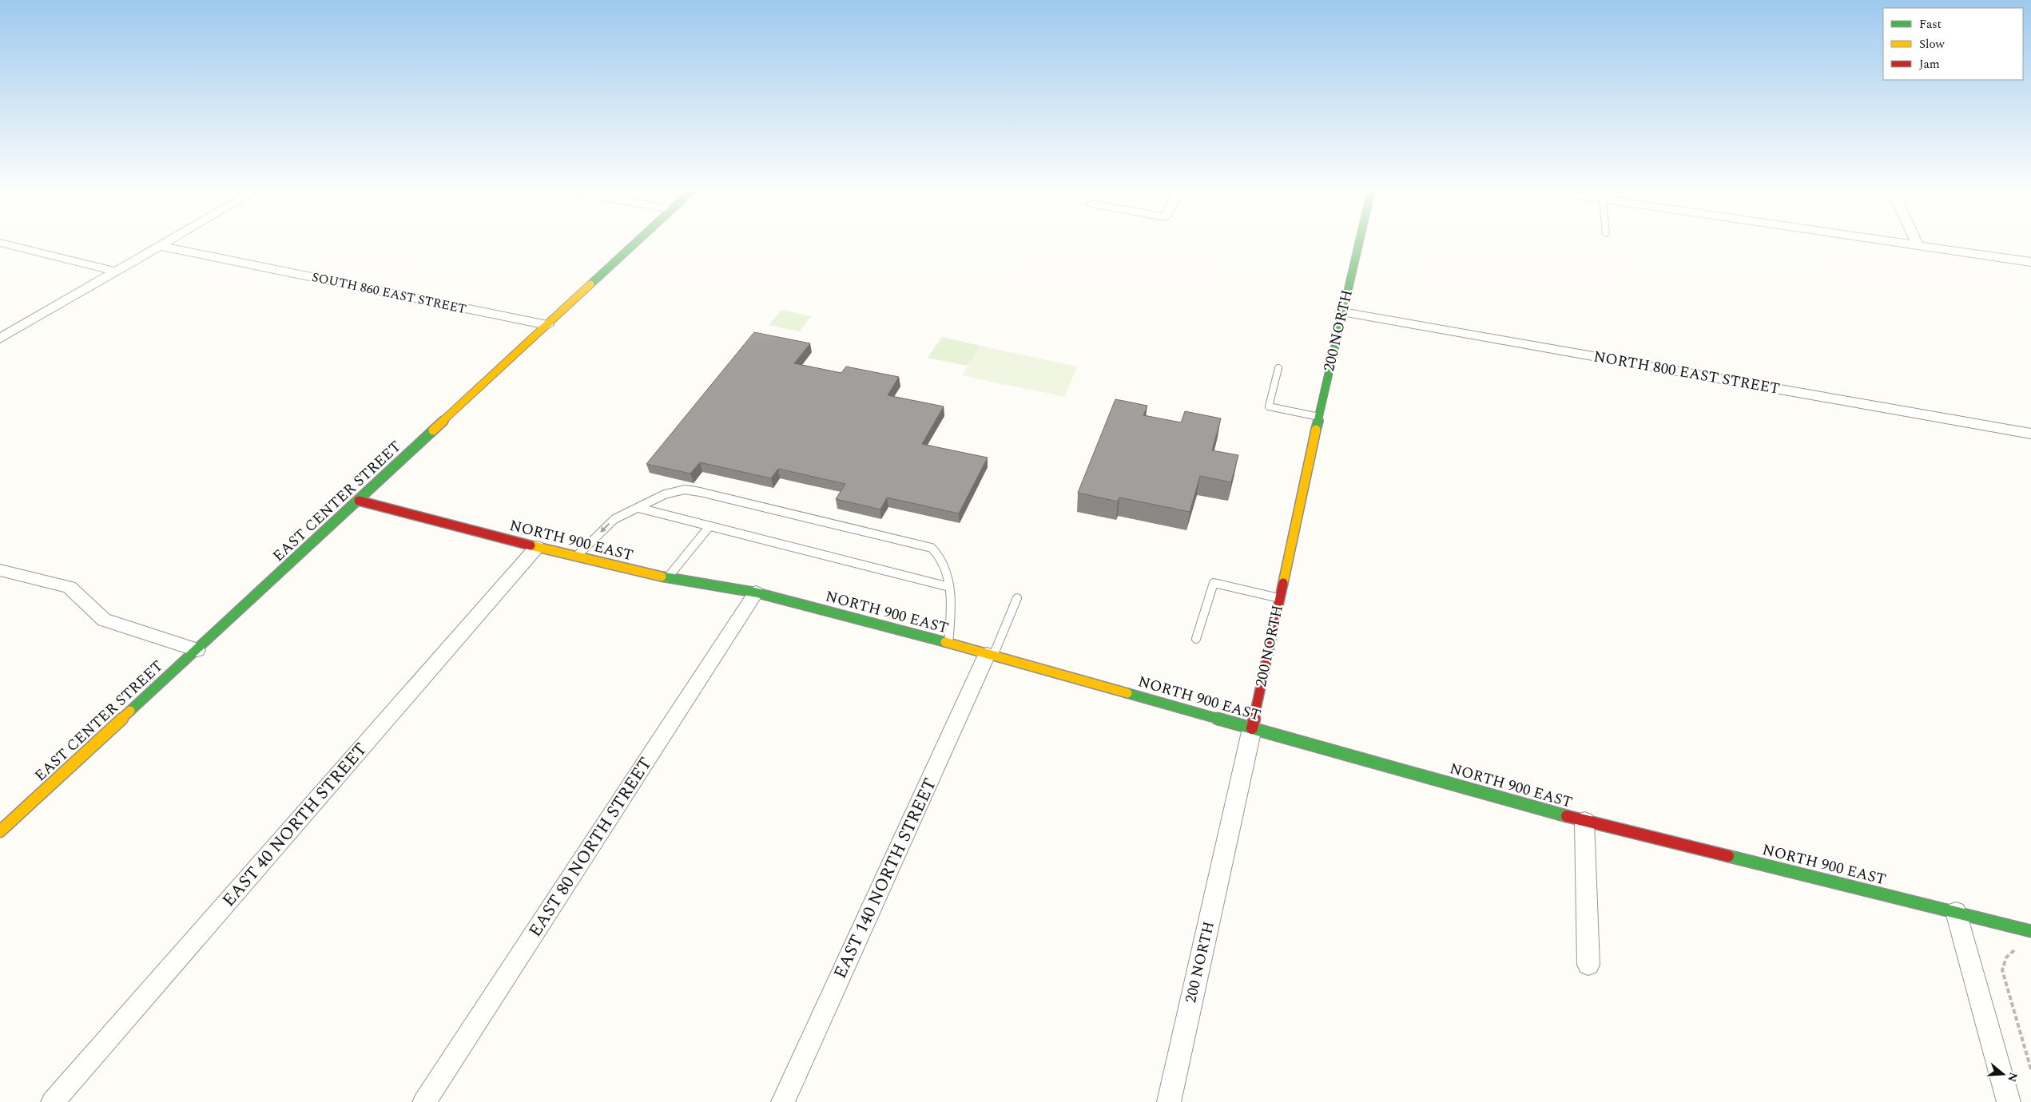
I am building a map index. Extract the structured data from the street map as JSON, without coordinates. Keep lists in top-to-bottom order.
{
  "streets": {
    "street": [
      "SOUTH 860 EAST STREET",
      "200 NORTH",
      "NORTH 800 EAST STREET",
      "EAST CENTER STREET",
      "NORTH 900 EAST",
      "EAST 40 NORTH STREET",
      "EAST 80 NORTH STREET",
      "EAST 140 NORTH STREET"
    ]
  },
  "crossings": [
    ["SOUTH 860 EAST STREET", "EAST CENTER STREET"],
    ["200 NORTH", "NORTH 800 EAST STREET"],
    ["200 NORTH", "NORTH 900 EAST"],
    ["EAST CENTER STREET", "NORTH 900 EAST"],
    ["NORTH 900 EAST", "EAST 40 NORTH STREET"],
    ["NORTH 900 EAST", "EAST 80 NORTH STREET"],
    ["NORTH 900 EAST", "EAST 140 NORTH STREET"]
  ],
  "legend": ["Fast", "Slow", "Jam"],
  "north": "right"
}
